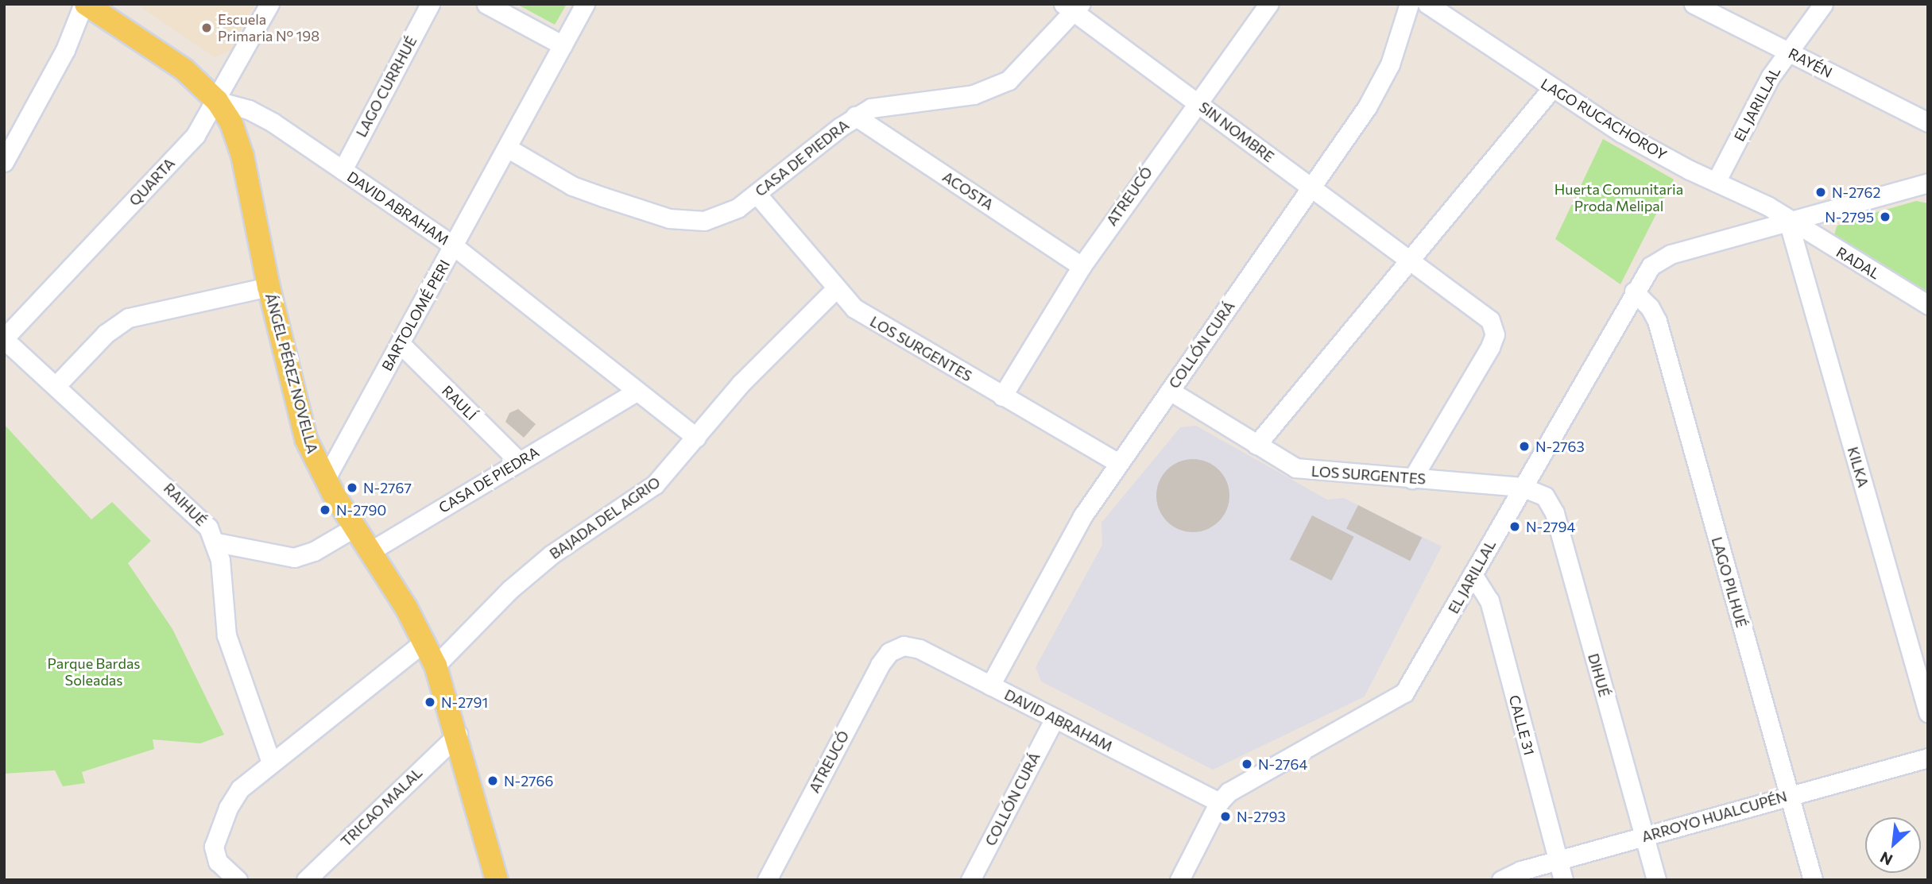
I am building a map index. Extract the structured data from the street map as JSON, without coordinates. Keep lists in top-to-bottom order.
{
  "streets": {
    "main road": ["DAVID ABRAHAM", "ÁNGEL PÉREZ NOVELLA"],
    "street": [
      "RAYÉN",
      "LAGO CURRHUÉ",
      "EL JARILLAL",
      "LAGO RUCACHOROY",
      "SIN NOMBRE",
      "CASA DE PIEDRA",
      "QUARTA",
      "ACOSTA",
      "ATREUCÓ",
      "RADAL",
      "BARTOLOMÉ PERI",
      "COLLÓN CURÁ",
      "LOS SURGENTES",
      "RAULÍ",
      "KILKA",
      "RAIHUÉ",
      "BAJADA DEL AGRIO",
      "LAGO PILHUÉ",
      "DIHUÉ",
      "CALLE 31",
      "TRICAO MALAL",
      "ARROYO HUALCUPÉN"
    ]
  },
  "crossings": [
    ["RAYÉN", "EL JARILLAL"],
    ["LAGO CURRHUÉ", "DAVID ABRAHAM"],
    ["EL JARILLAL", "LAGO RUCACHOROY"],
    ["EL JARILLAL", "DAVID ABRAHAM"],
    ["EL JARILLAL", "RADAL"],
    ["EL JARILLAL", "LOS SURGENTES"],
    ["EL JARILLAL", "KILKA"],
    ["EL JARILLAL", "LAGO PILHUÉ"],
    ["EL JARILLAL", "DIHUÉ"],
    ["EL JARILLAL", "CALLE 31"],
    ["LAGO RUCACHOROY", "RADAL"],
    ["LAGO RUCACHOROY", "KILKA"],
    ["SIN NOMBRE", "CASA DE PIEDRA"],
    ["SIN NOMBRE", "ATREUCÓ"],
    ["SIN NOMBRE", "COLLÓN CURÁ"],
    ["SIN NOMBRE", "LOS SURGENTES"],
    ["CASA DE PIEDRA", "ACOSTA"],
    ["CASA DE PIEDRA", "DAVID ABRAHAM"],
    ["CASA DE PIEDRA", "BARTOLOMÉ PERI"],
    ["CASA DE PIEDRA", "LOS SURGENTES"],
    ["CASA DE PIEDRA", "ÁNGEL PÉREZ NOVELLA"],
    ["CASA DE PIEDRA", "RAULÍ"],
    ["QUARTA", "DAVID ABRAHAM"],
    ["QUARTA", "ÁNGEL PÉREZ NOVELLA"],
    ["QUARTA", "RAIHUÉ"],
    ["ACOSTA", "ATREUCÓ"],
    ["ATREUCÓ", "DAVID ABRAHAM"],
    ["ATREUCÓ", "LOS SURGENTES"],
    ["DAVID ABRAHAM", "BARTOLOMÉ PERI"],
    ["DAVID ABRAHAM", "COLLÓN CURÁ"],
    ["DAVID ABRAHAM", "ÁNGEL PÉREZ NOVELLA"],
    ["DAVID ABRAHAM", "BAJADA DEL AGRIO"],
    ["RADAL", "KILKA"],
    ["BARTOLOMÉ PERI", "ÁNGEL PÉREZ NOVELLA"],
    ["BARTOLOMÉ PERI", "RAULÍ"],
    ["COLLÓN CURÁ", "LOS SURGENTES"],
    ["LOS SURGENTES", "BAJADA DEL AGRIO"],
    ["LOS SURGENTES", "DIHUÉ"],
    ["ÁNGEL PÉREZ NOVELLA", "BAJADA DEL AGRIO"],
    ["ÁNGEL PÉREZ NOVELLA", "TRICAO MALAL"],
    ["LAGO PILHUÉ", "ARROYO HUALCUPÉN"],
    ["DIHUÉ", "ARROYO HUALCUPÉN"],
    ["CALLE 31", "ARROYO HUALCUPÉN"]
  ],
  "parks": ["Huerta Comunitaria Proda Melipal", "Parque Bardas Soleadas"],
  "places": [
    "Escuela Primaria N° 198",
    "N-2762",
    "N-2795",
    "N-2763",
    "N-2767",
    "N-2790",
    "N-2794",
    "N-2791",
    "N-2764",
    "N-2766",
    "N-2793"
  ],
  "north": "bottom left"
}
